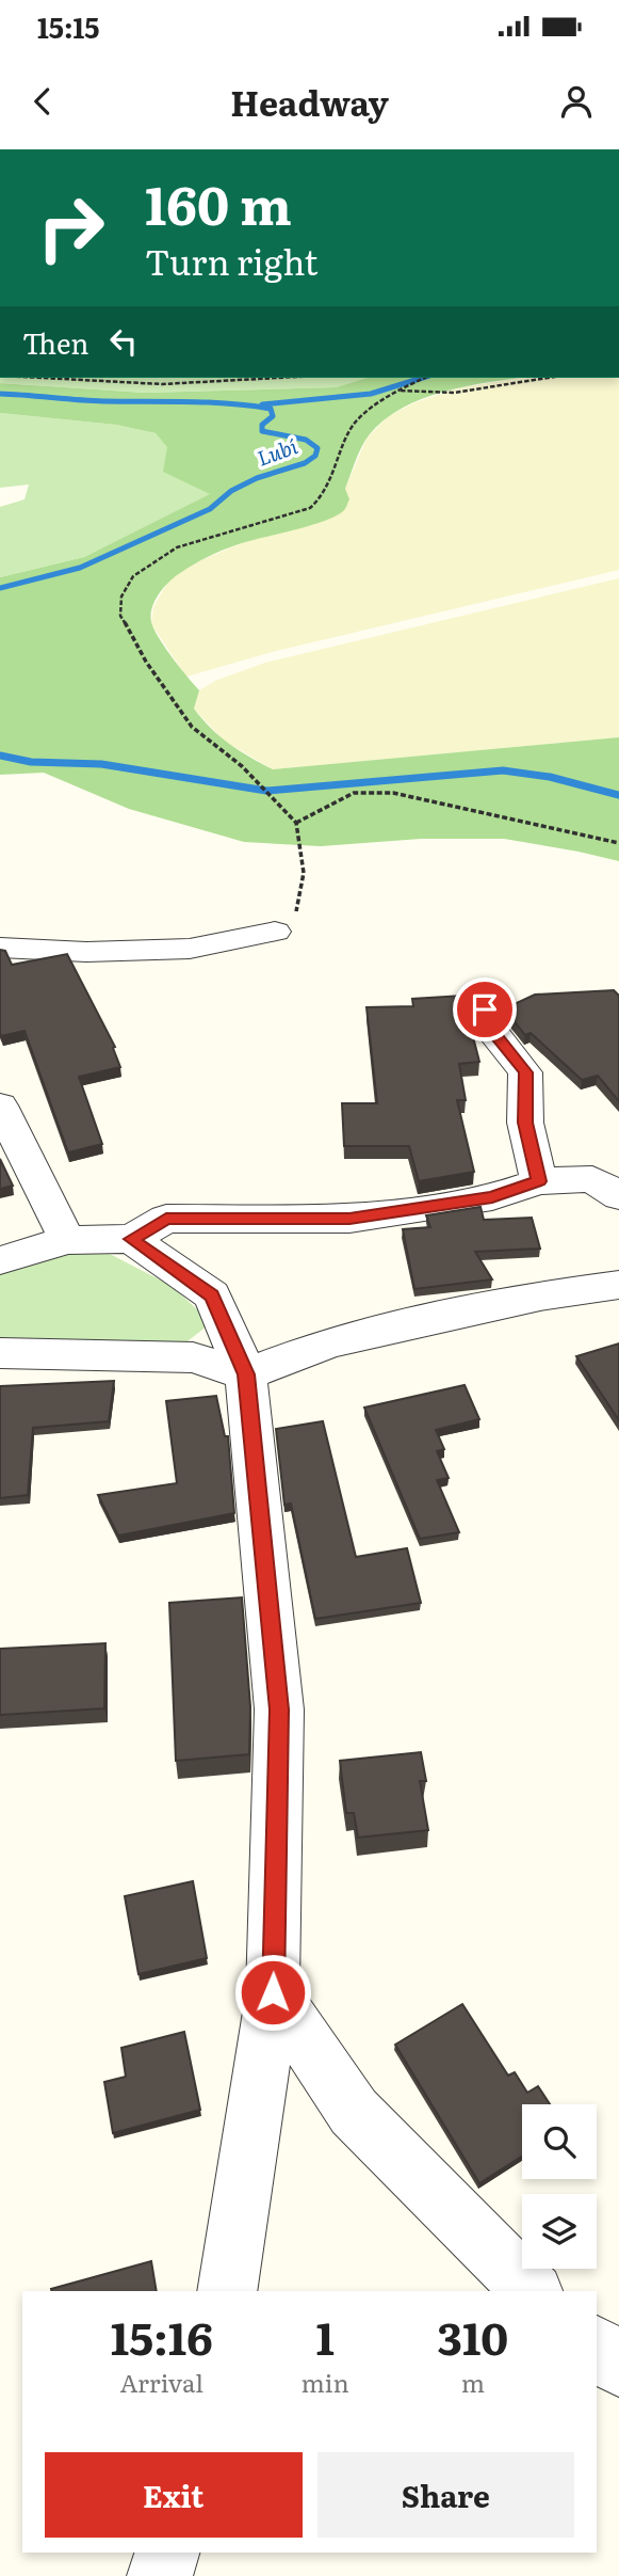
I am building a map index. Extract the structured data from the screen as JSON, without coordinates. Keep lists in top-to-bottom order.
{
  "water": ["Lubí"],
  "page": {
    "status": "15:15",
    "header": "Headway",
    "turn": ["160 m", "Turn right"],
    "then": "Then",
    "eta": [
      "15:16",
      "Arrival",
      "1",
      "min",
      "310",
      "m"
    ],
    "buttons": ["Exit", "Share"]
  }
}
